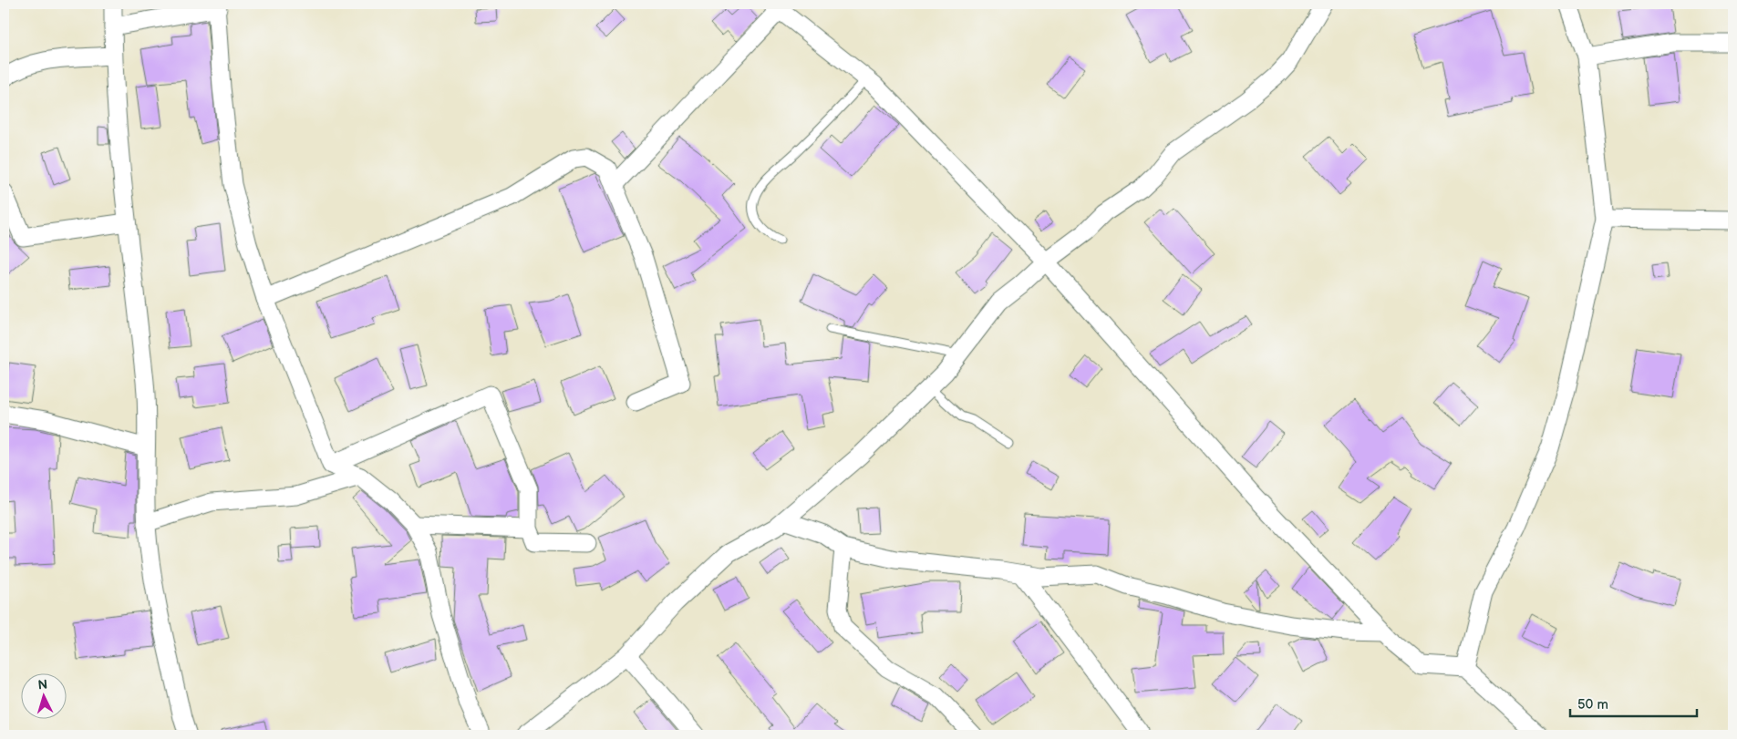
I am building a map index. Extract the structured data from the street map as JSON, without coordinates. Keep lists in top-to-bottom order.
{
  "scale_bar": "50 m",
  "north": "top"
}
